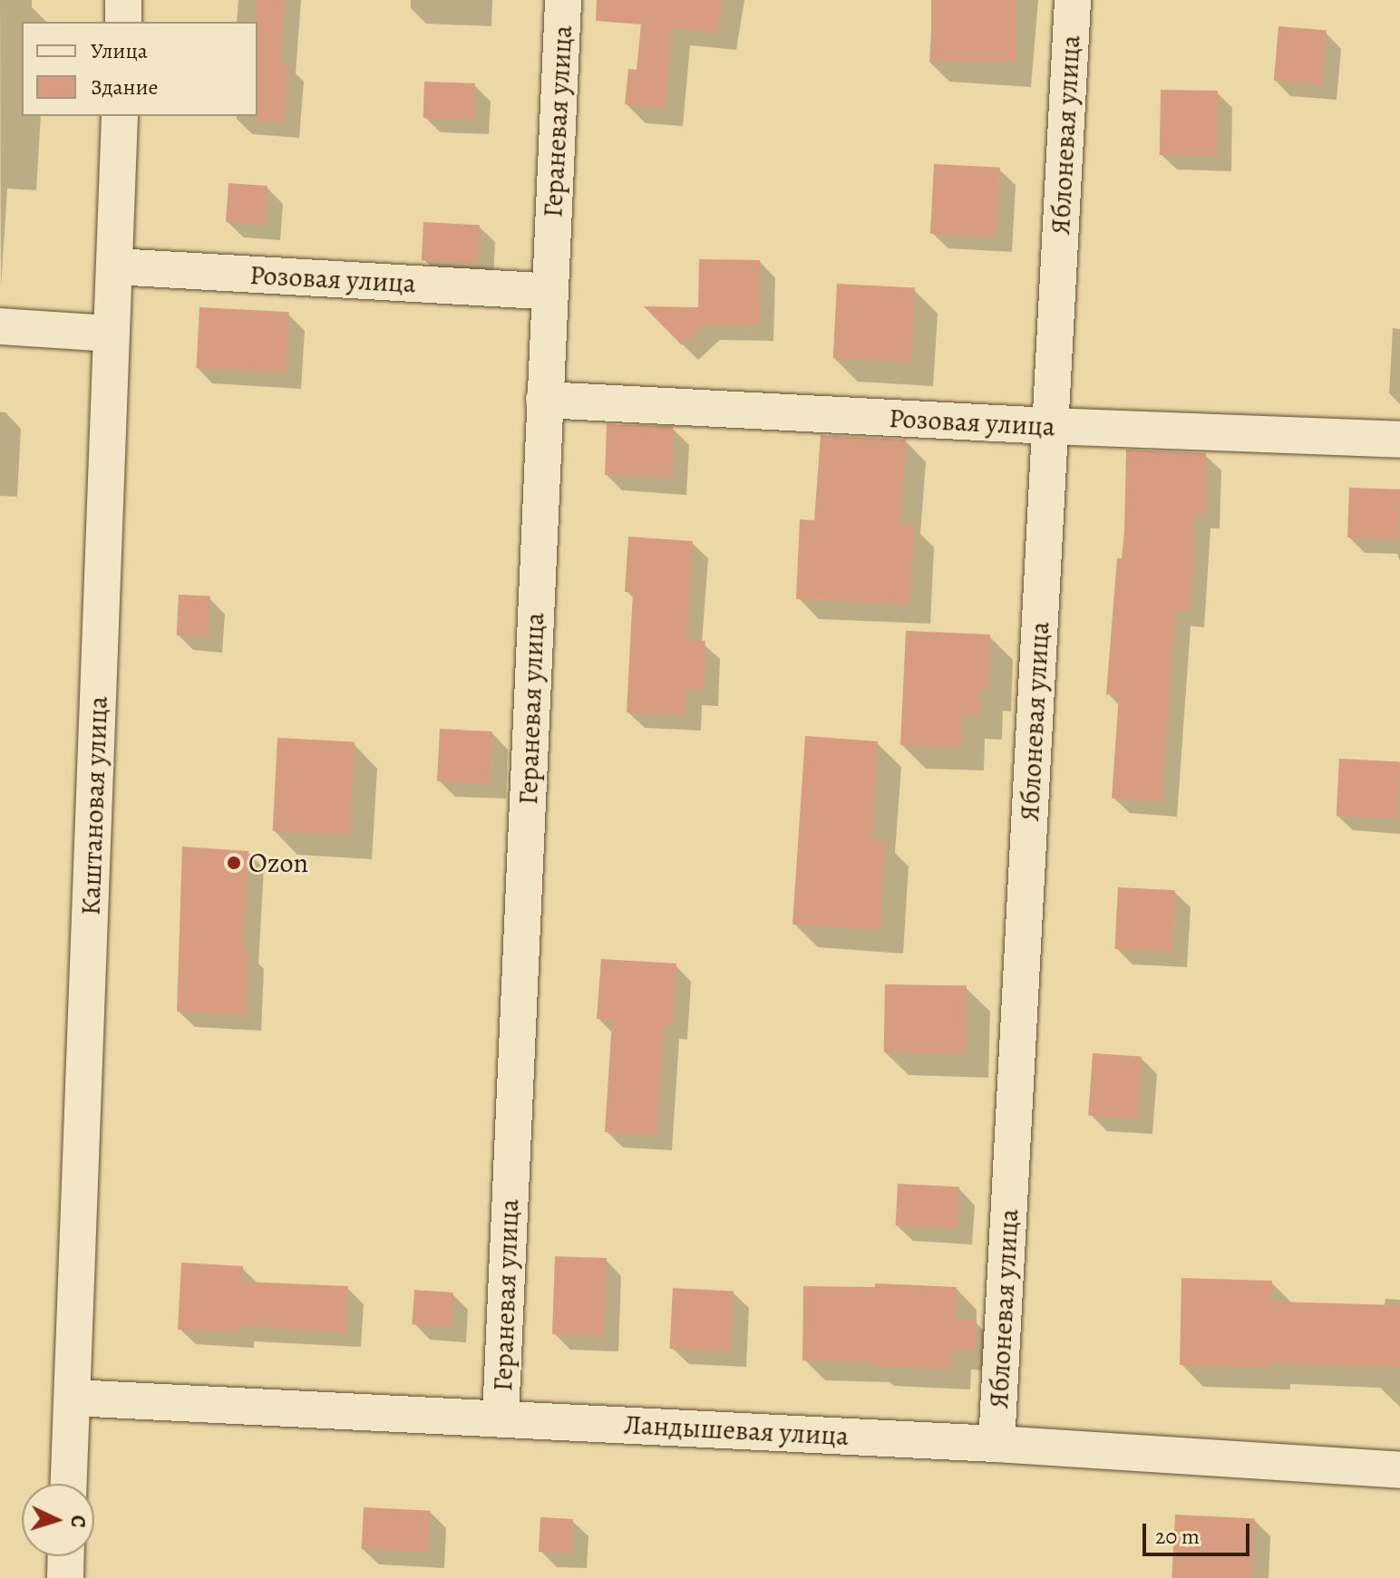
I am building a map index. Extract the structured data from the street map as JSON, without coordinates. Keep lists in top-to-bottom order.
{
  "streets": {
    "street": [
      "Гераневая улица",
      "Яблоневая улица",
      "Розовая улица",
      "Каштановая улица",
      "Ландышевая улица"
    ]
  },
  "crossings": [
    ["Гераневая улица", "Розовая улица"],
    ["Гераневая улица", "Ландышевая улица"],
    ["Яблоневая улица", "Розовая улица"],
    ["Яблоневая улица", "Ландышевая улица"],
    ["Розовая улица", "Каштановая улица"],
    ["Каштановая улица", "Ландышевая улица"]
  ],
  "places": ["Ozon"],
  "legend": ["Улица", "Здание"],
  "scale_bar": "20 m",
  "north": "right"
}
